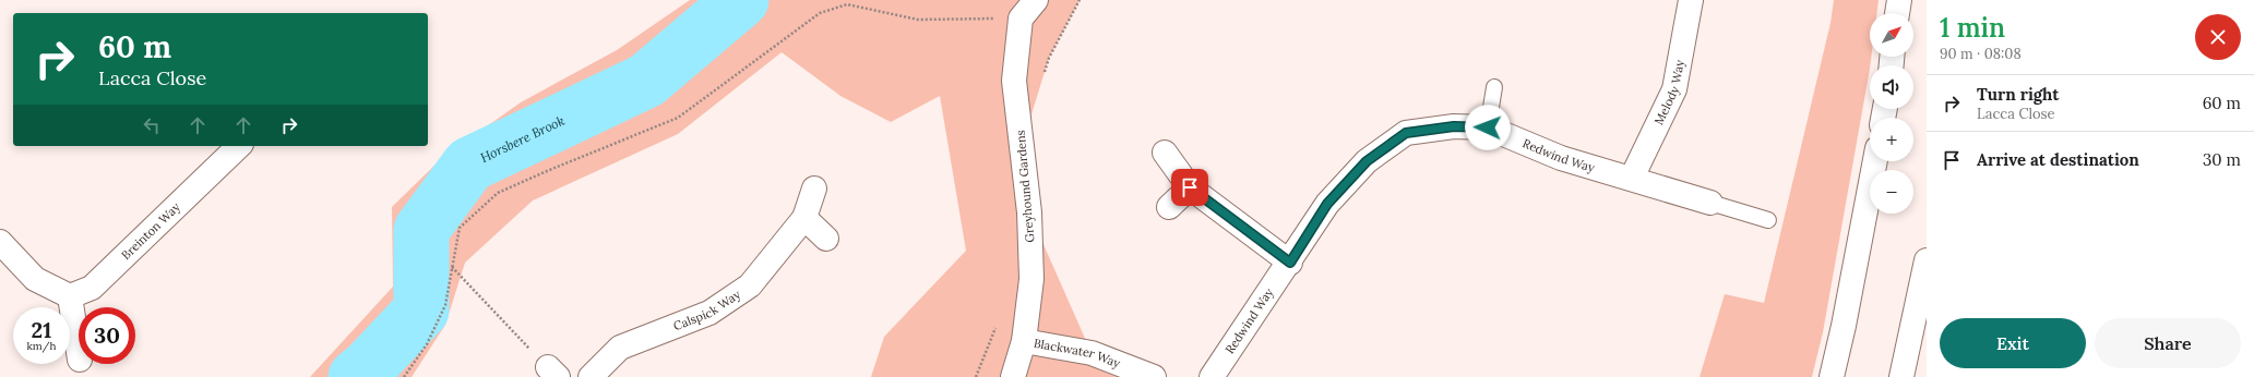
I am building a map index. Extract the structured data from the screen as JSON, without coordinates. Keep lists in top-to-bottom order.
{
  "streets": {
    "main road": [
      "Melody Way",
      "Redwind Way",
      "Greyhound Gardens",
      "Breinton Way",
      "Calspick Way",
      "Blackwater Way"
    ]
  },
  "crossings": [
    ["Melody Way", "Redwind Way"],
    ["Greyhound Gardens", "Blackwater Way"]
  ],
  "water": ["Horsbere Brook"],
  "north": "top right",
  "page": {
    "heading": ["1 min", "90 m · 08:08"],
    "map_buttons": ["+", "−"],
    "turn": ["60 m", "Lacca Close"],
    "list": [
      {
        "name": "Turn right",
        "note": "Lacca Close",
        "value": "60 m"
      },
      {
        "name": "Arrive at destination",
        "value": "30 m"
      }
    ],
    "speed": "21 km/h",
    "limit": "30",
    "buttons": ["Exit", "Share"]
  }
}
